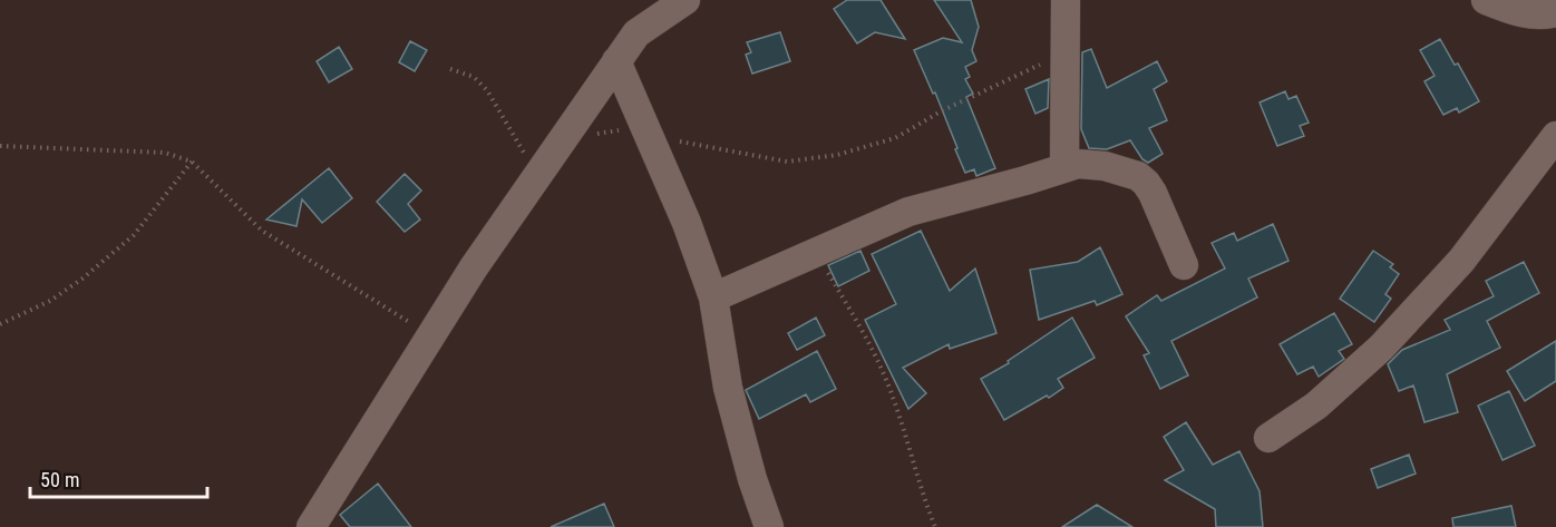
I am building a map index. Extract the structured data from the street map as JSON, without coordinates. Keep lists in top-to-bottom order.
{
  "scale_bar": "50 m"
}
